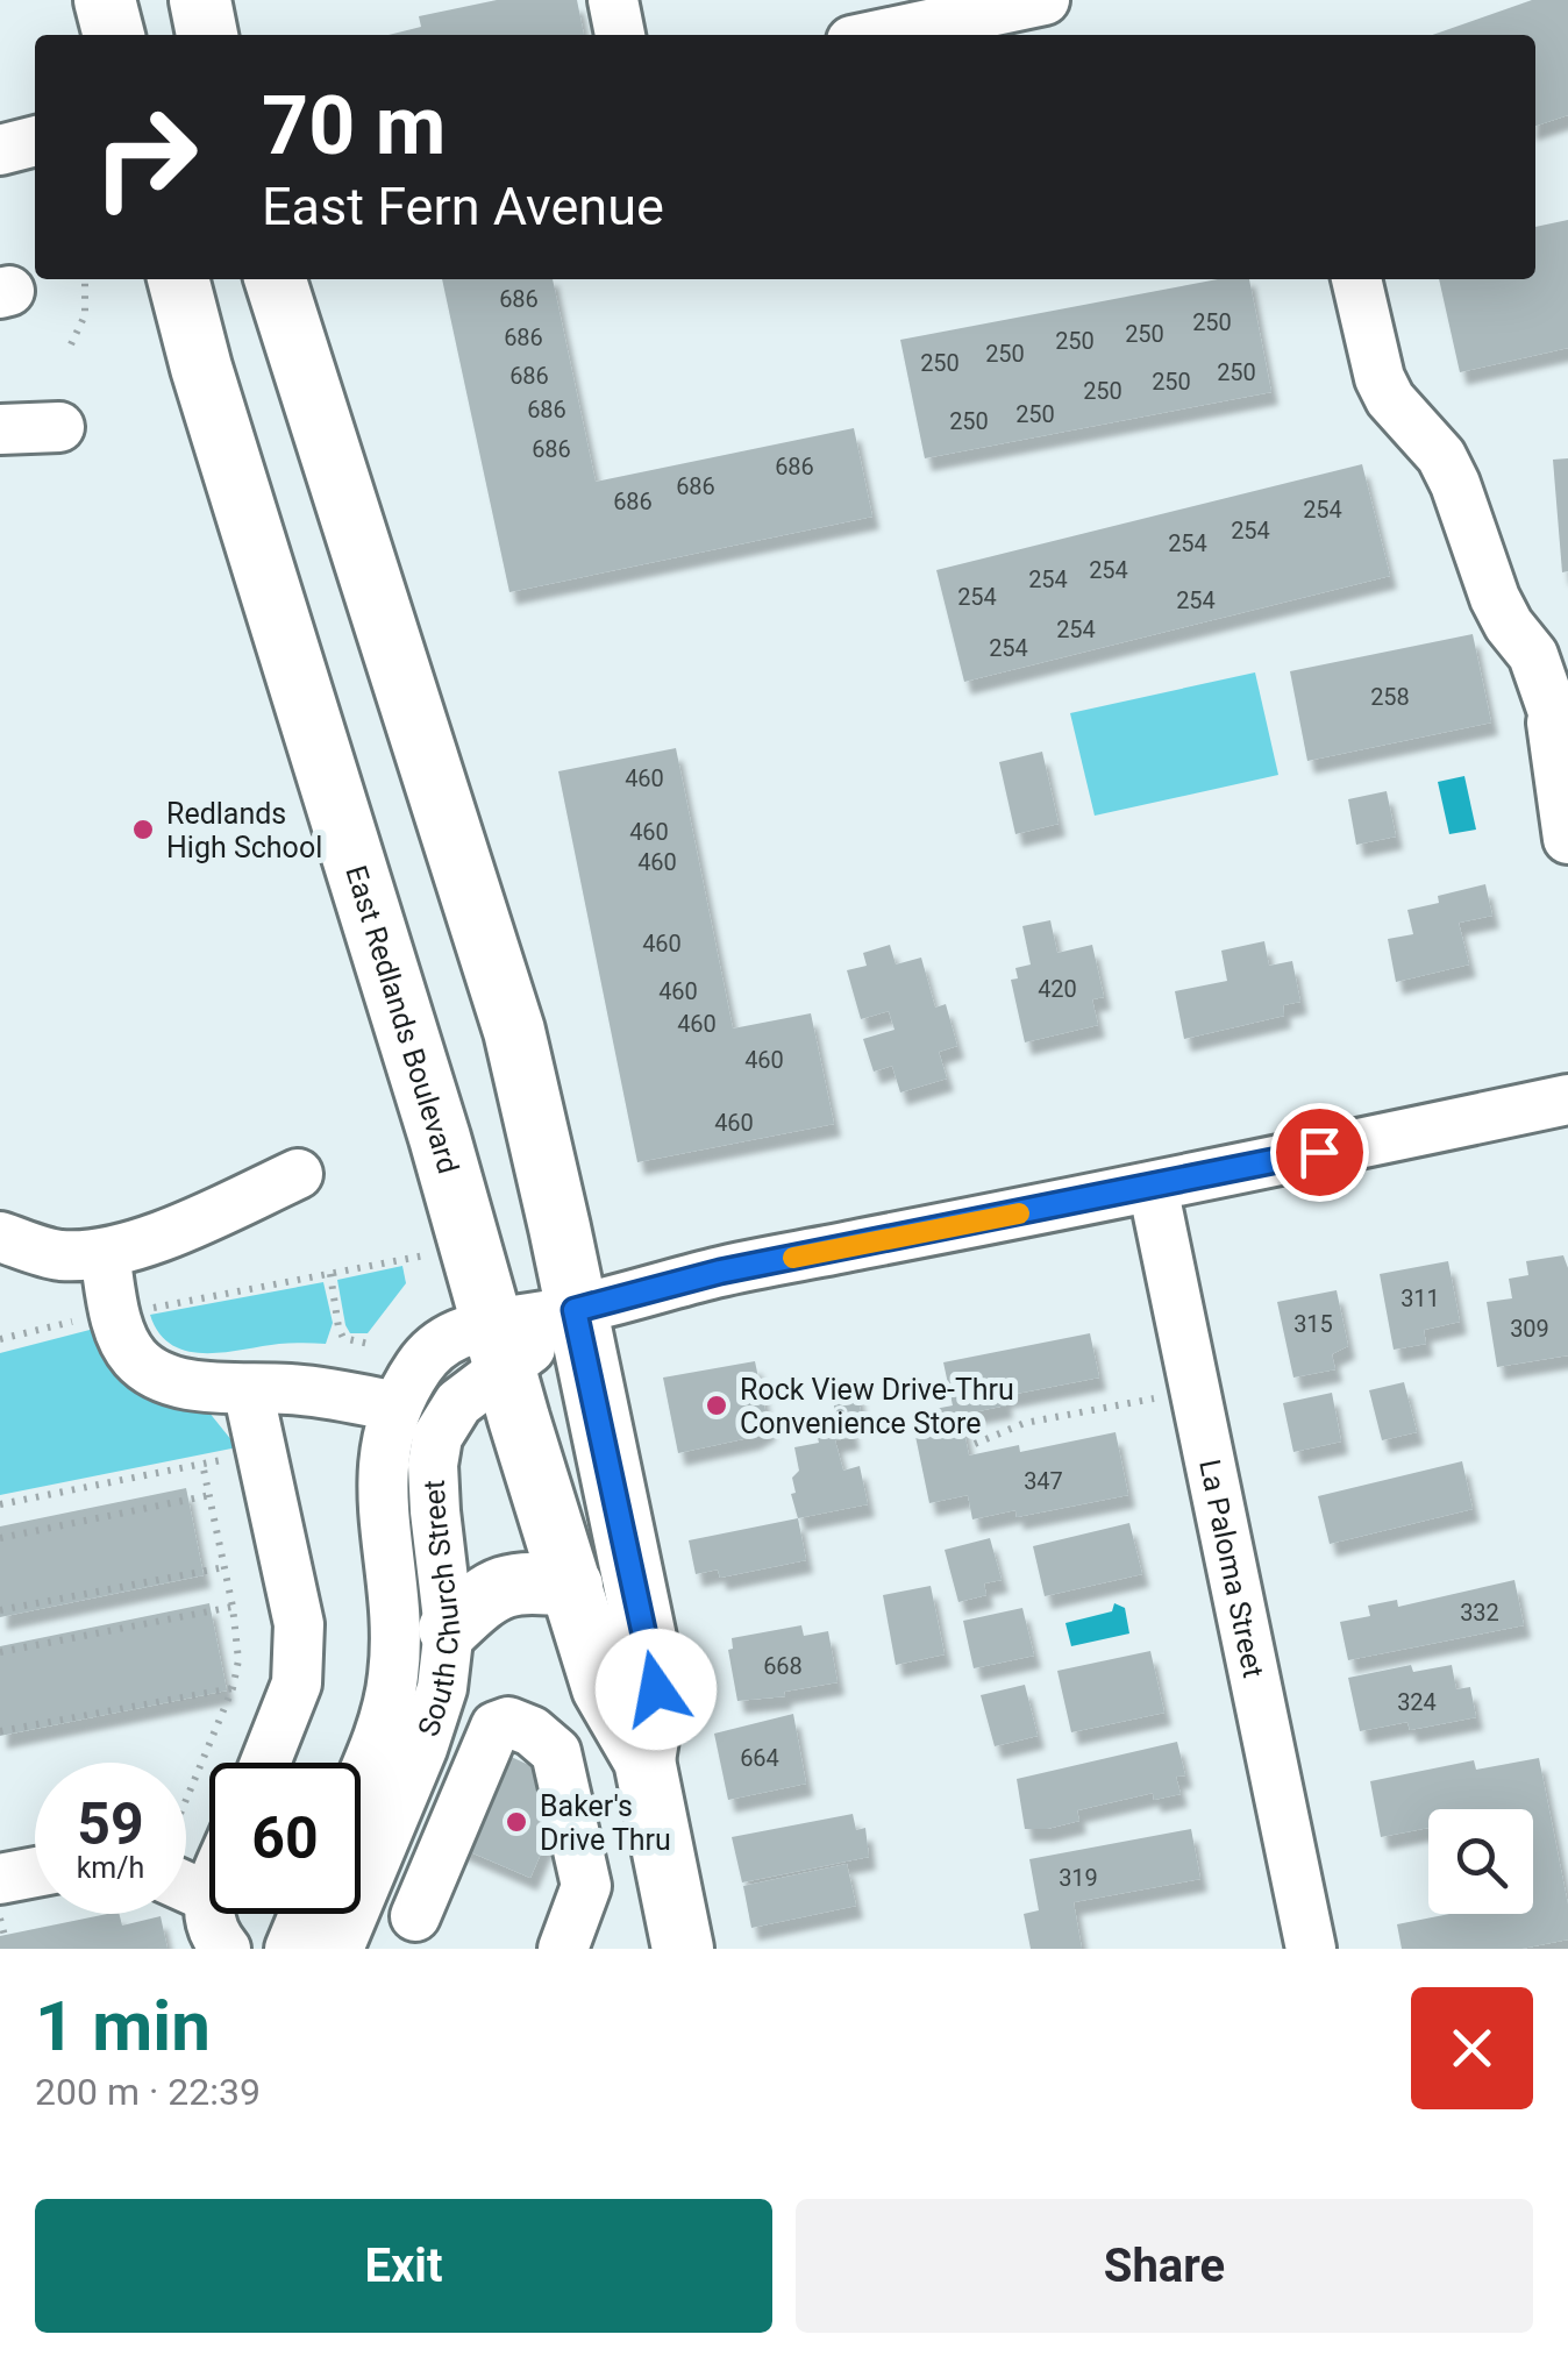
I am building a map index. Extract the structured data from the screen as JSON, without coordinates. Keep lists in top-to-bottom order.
{
  "streets": {
    "main road": ["East Redlands Boulevard"],
    "street": ["La Paloma Street", "South Church Street"]
  },
  "crossings": [
    ["East Redlands Boulevard", "South Church Street"]
  ],
  "places": ["Redlands High School", "Rock View Drive-Thru Convenience Store", "Baker's Drive Thru"],
  "house_numbers": [
    "686",
    "250",
    "250",
    "686",
    "250",
    "250",
    "250",
    "250",
    "686",
    "250",
    "250",
    "686",
    "250",
    "250",
    "686",
    "686",
    "686",
    "686",
    "254",
    "254",
    "254",
    "254",
    "254",
    "254",
    "254",
    "254",
    "254",
    "258",
    "460",
    "460",
    "460",
    "460",
    "420",
    "460",
    "460",
    "460",
    "460",
    "311",
    "315",
    "309",
    "347",
    "332",
    "668",
    "324",
    "664",
    "319"
  ],
  "page": {
    "turn": ["70 m", "East Fern Avenue"],
    "speed": "59 km/h",
    "limit": "60",
    "heading": ["1 min", "200 m · 22:39"],
    "buttons": ["Exit", "Share"]
  }
}
